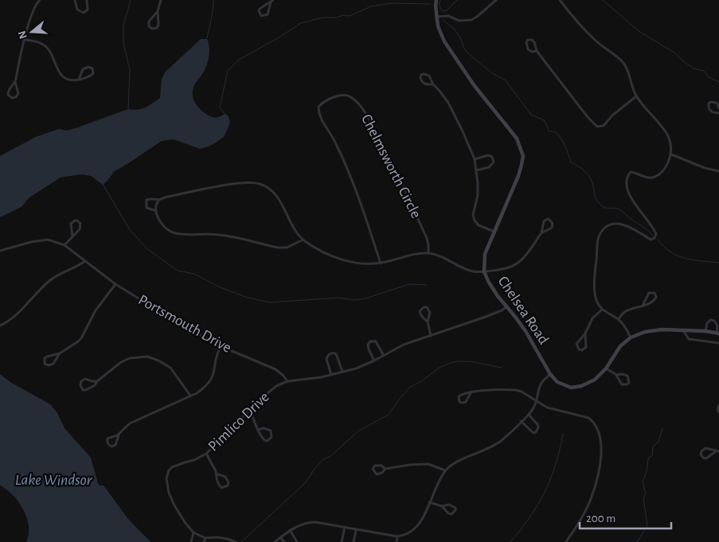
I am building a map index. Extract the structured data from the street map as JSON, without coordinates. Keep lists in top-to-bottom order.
{
  "streets": {
    "street": [
      "Chelmsworth Circle",
      "Chelsea Road",
      "Portsmouth Drive",
      "Pimlico Drive"
    ]
  },
  "crossings": [
    ["Chelsea Road", "Pimlico Drive"],
    ["Portsmouth Drive", "Pimlico Drive"]
  ],
  "water": ["Lake Windsor"],
  "scale_bar": "200 m",
  "north": "left"
}
